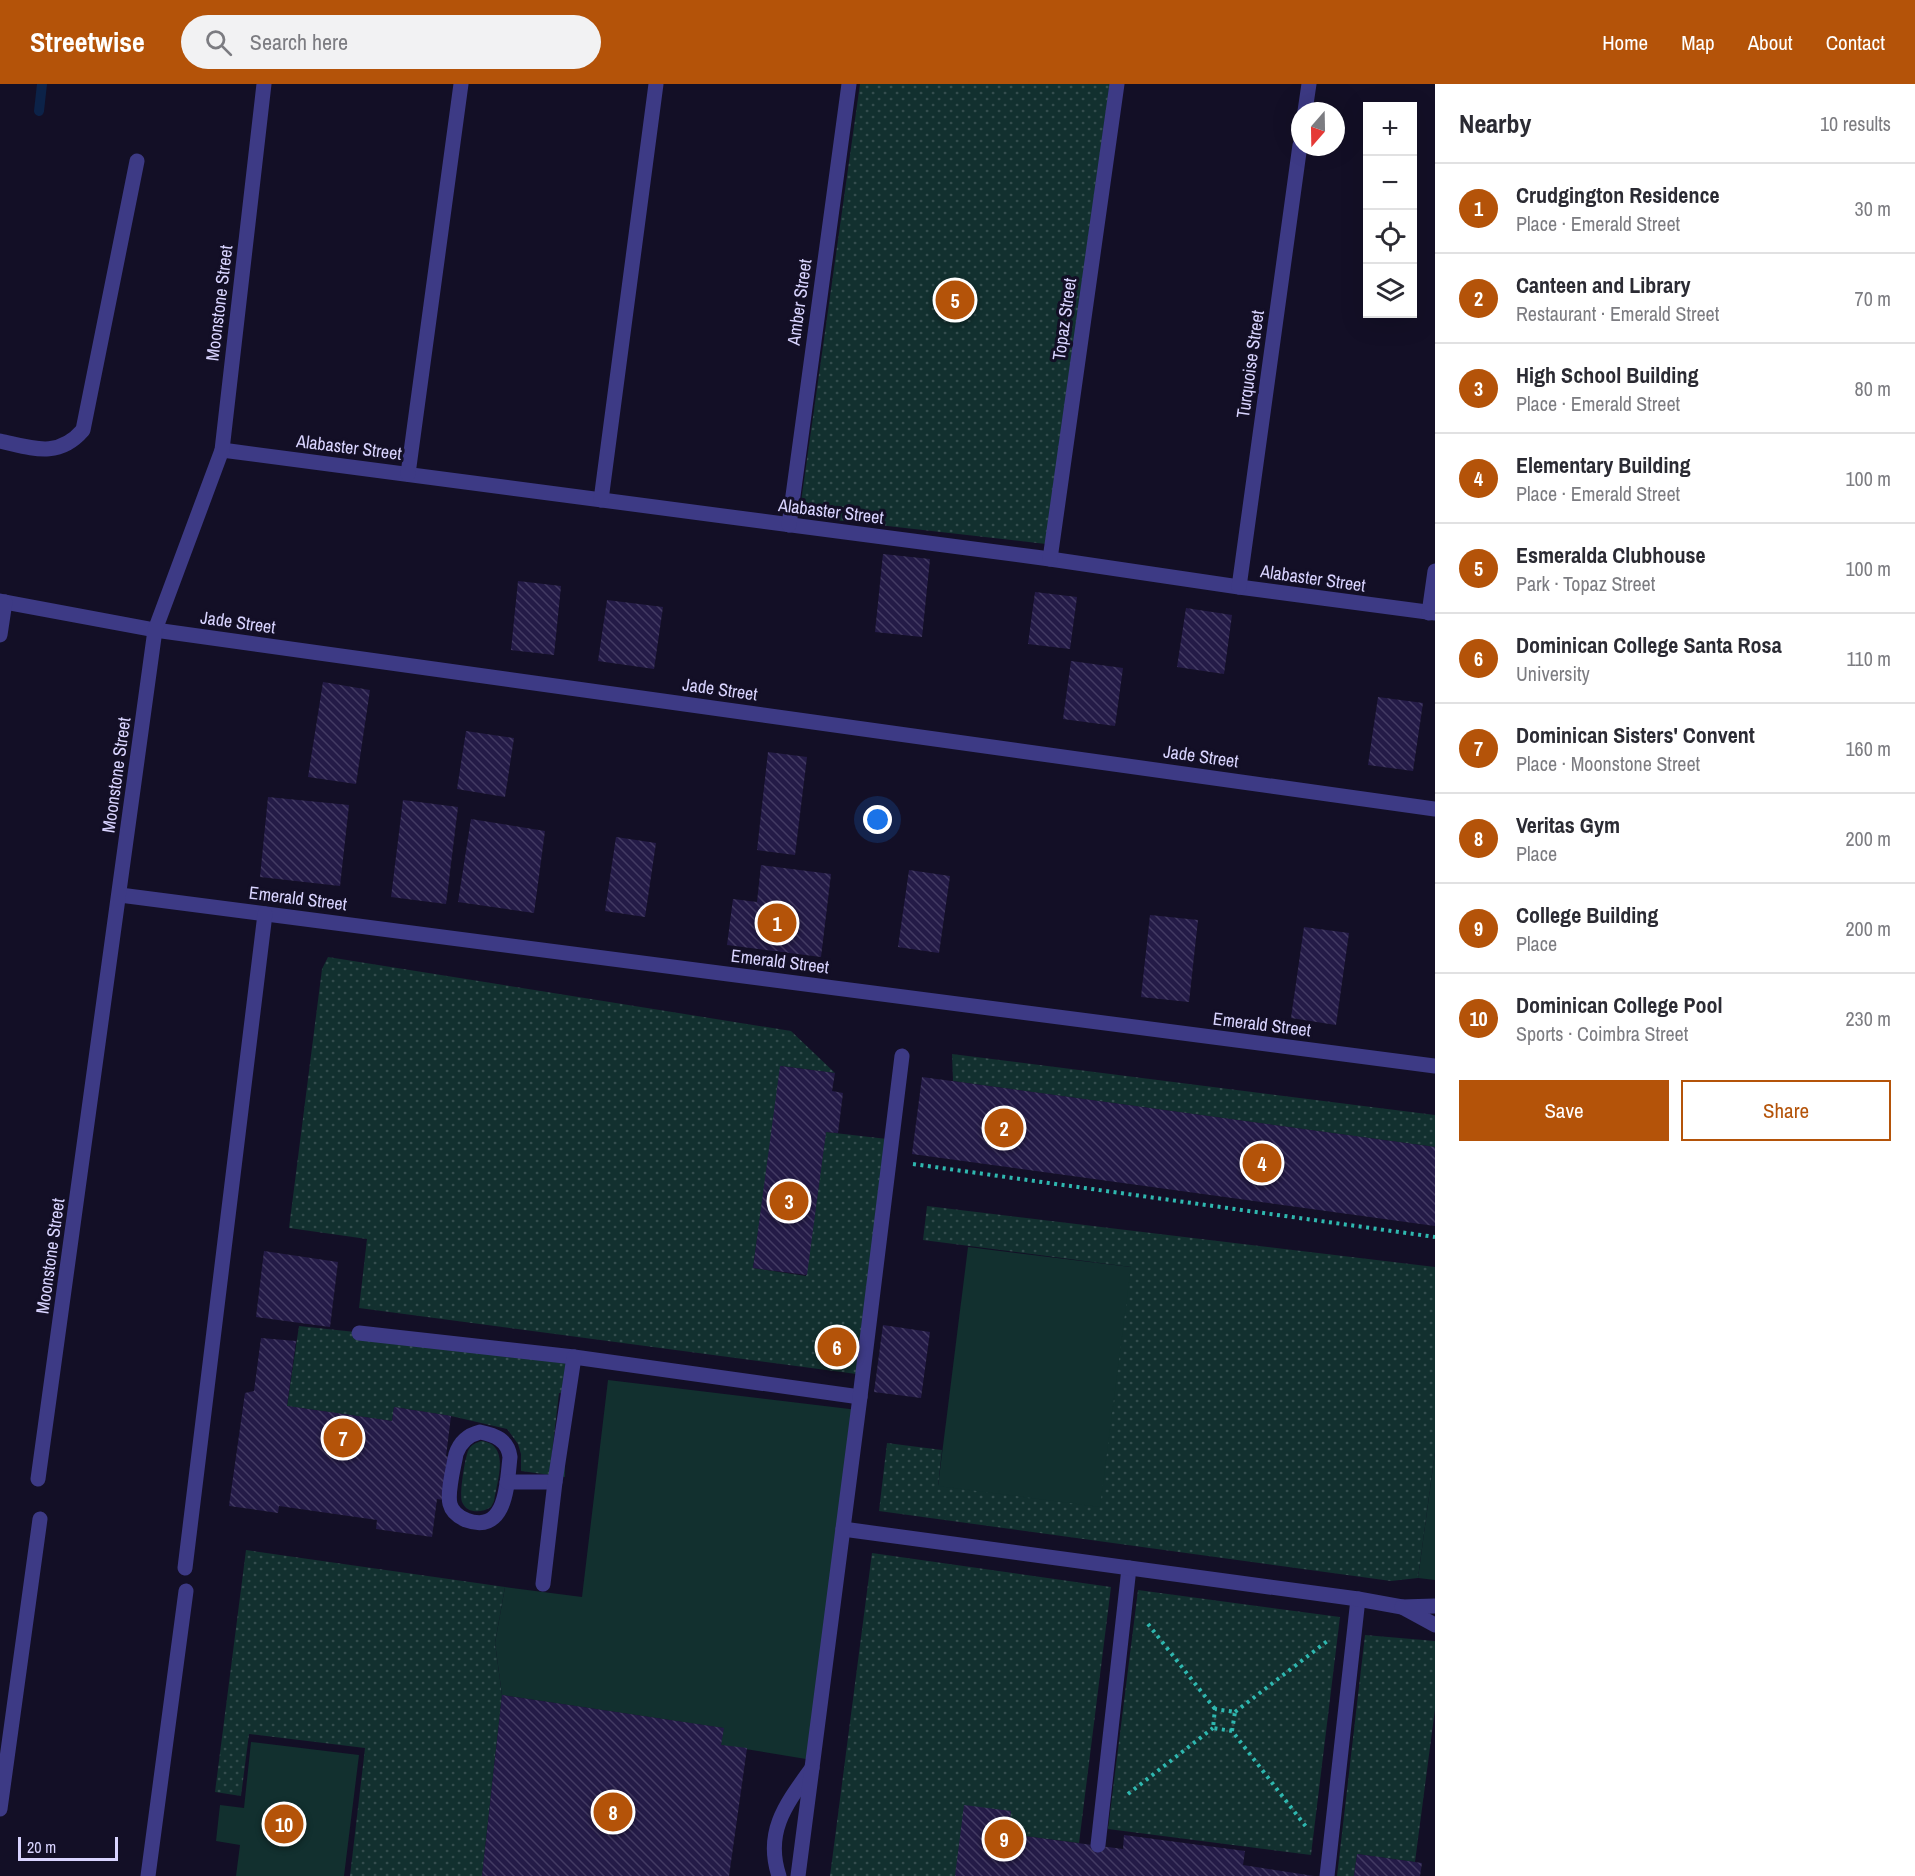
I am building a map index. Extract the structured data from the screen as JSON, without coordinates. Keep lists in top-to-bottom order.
{
  "streets": {
    "street": [
      "Amber Street",
      "Moonstone Street",
      "Topaz Street",
      "Turquoise Street",
      "Alabaster Street",
      "Jade Street",
      "Emerald Street"
    ]
  },
  "crossings": [
    ["Amber Street", "Alabaster Street"],
    ["Moonstone Street", "Alabaster Street"],
    ["Moonstone Street", "Jade Street"],
    ["Moonstone Street", "Emerald Street"],
    ["Topaz Street", "Alabaster Street"],
    ["Turquoise Street", "Alabaster Street"]
  ],
  "scale_bar": "20 m",
  "north": "bottom",
  "page": {
    "header": "Streetwise",
    "search": "Search here",
    "nav": [
      "Home",
      "Map",
      "About",
      "Contact"
    ],
    "heading": ["Nearby", "10 results"],
    "map_buttons": ["+", "−"],
    "list": [
      {
        "mark": "1",
        "name": "Crudgington Residence",
        "note": "Place · Emerald Street",
        "value": "30 m"
      },
      {
        "mark": "2",
        "name": "Canteen and Library",
        "note": "Restaurant · Emerald Street",
        "value": "70 m"
      },
      {
        "mark": "3",
        "name": "High School Building",
        "note": "Place · Emerald Street",
        "value": "80 m"
      },
      {
        "mark": "4",
        "name": "Elementary Building",
        "note": "Place · Emerald Street",
        "value": "100 m"
      },
      {
        "mark": "5",
        "name": "Esmeralda Clubhouse",
        "note": "Park · Topaz Street",
        "value": "100 m"
      },
      {
        "mark": "6",
        "name": "Dominican College Santa Rosa",
        "note": "University",
        "value": "110 m"
      },
      {
        "mark": "7",
        "name": "Dominican Sisters' Convent",
        "note": "Place · Moonstone Street",
        "value": "160 m"
      },
      {
        "mark": "8",
        "name": "Veritas Gym",
        "note": "Place",
        "value": "200 m"
      },
      {
        "mark": "9",
        "name": "College Building",
        "note": "Place",
        "value": "200 m"
      },
      {
        "mark": "10",
        "name": "Dominican College Pool",
        "note": "Sports · Coimbra Street",
        "value": "230 m"
      }
    ],
    "pins": [
      "5",
      "1",
      "2",
      "4",
      "3",
      "6",
      "7",
      "8",
      "10",
      "9"
    ],
    "buttons": ["Save", "Share"],
    "scale": "20 m"
  }
}
